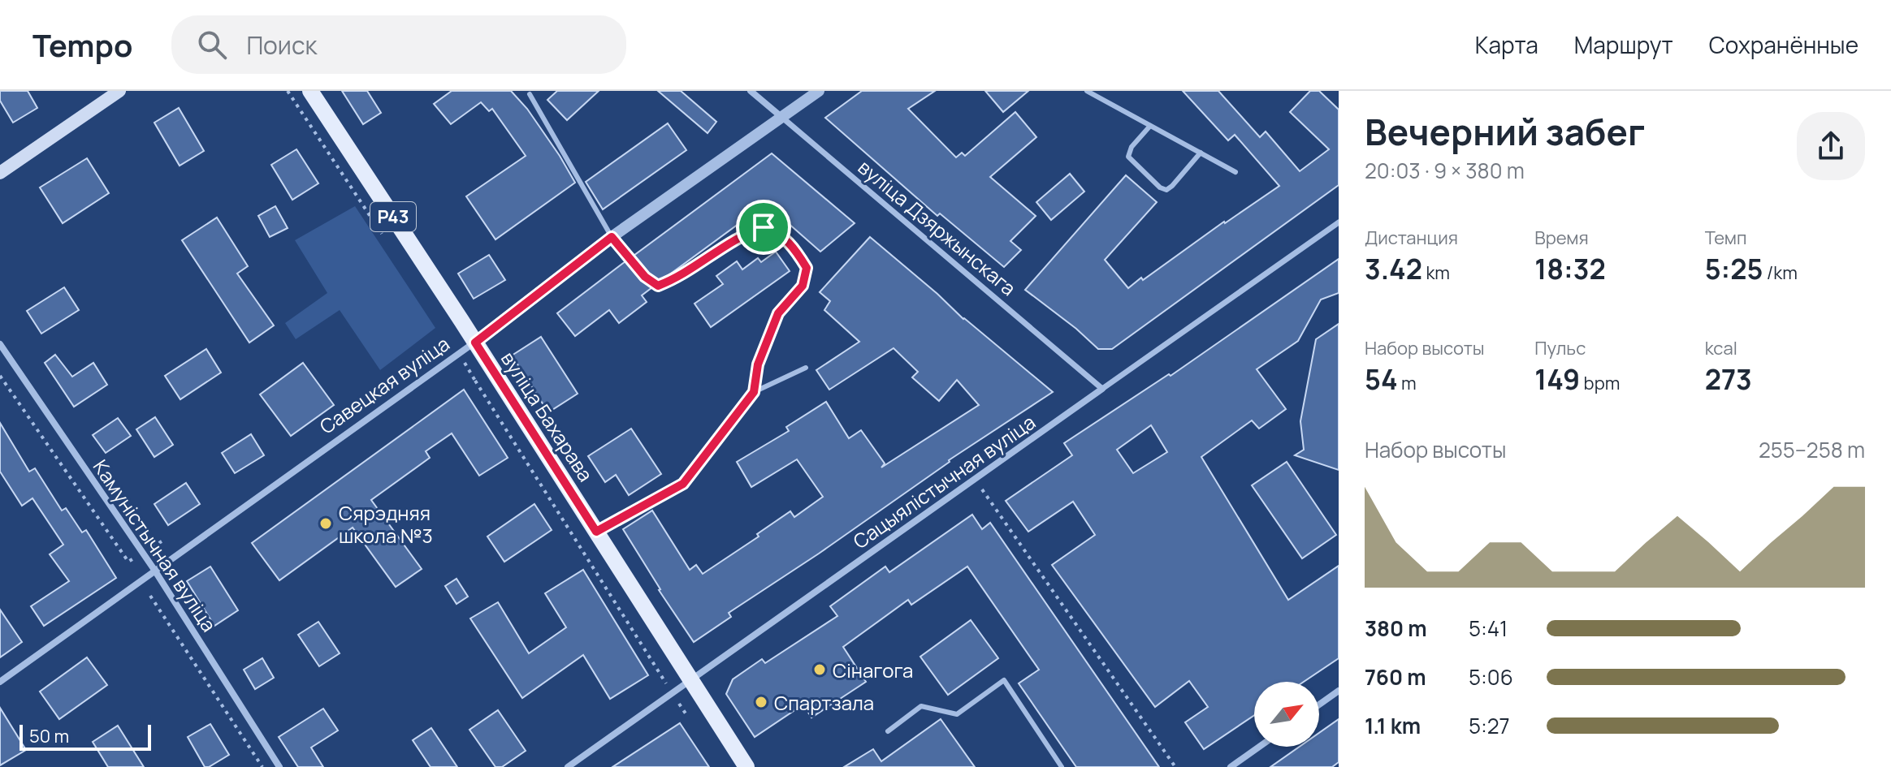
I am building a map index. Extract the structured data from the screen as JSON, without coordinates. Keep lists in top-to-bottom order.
{
  "streets": {
    "main road": ["Р43", "вуліца Бахарава"],
    "street": [
      "вуліца Дзяржынскага",
      "Савецкая вуліца",
      "Сацыялістычная вуліца",
      "Камуністычная вуліца"
    ]
  },
  "crossings": [
    ["вуліца Дзяржынскага", "Савецкая вуліца"],
    ["вуліца Дзяржынскага", "Сацыялістычная вуліца"],
    ["Савецкая вуліца", "вуліца Бахарава"],
    ["Савецкая вуліца", "Камуністычная вуліца"],
    ["вуліца Бахарава", "Сацыялістычная вуліца"]
  ],
  "places": ["Сярэдняя школа №3", "Сінагога", "Спартзала"],
  "scale_bar": "50 m",
  "north": "top right",
  "page": {
    "header": "Tempo",
    "search": "Поиск",
    "nav": ["Карта", "Маршрут", "Сохранённые"],
    "heading": ["Вечерний забег", "20:03 · 9 × 380 m"],
    "stats": [
      ["Дистанция", "3.42 km"],
      ["Время", "18:32"],
      ["Темп", "5:25 /km"],
      ["Набор высоты", "54 m"],
      ["Пульс", "149 bpm"],
      ["kcal", "273"]
    ],
    "chart": ["Набор высоты", "255–258 m"],
    "list": [
      {
        "name": "380 m",
        "note": "5:41"
      },
      {
        "name": "760 m",
        "note": "5:06"
      },
      {
        "name": "1.1 km",
        "note": "5:27"
      }
    ],
    "scale": "50 m"
  }
}
